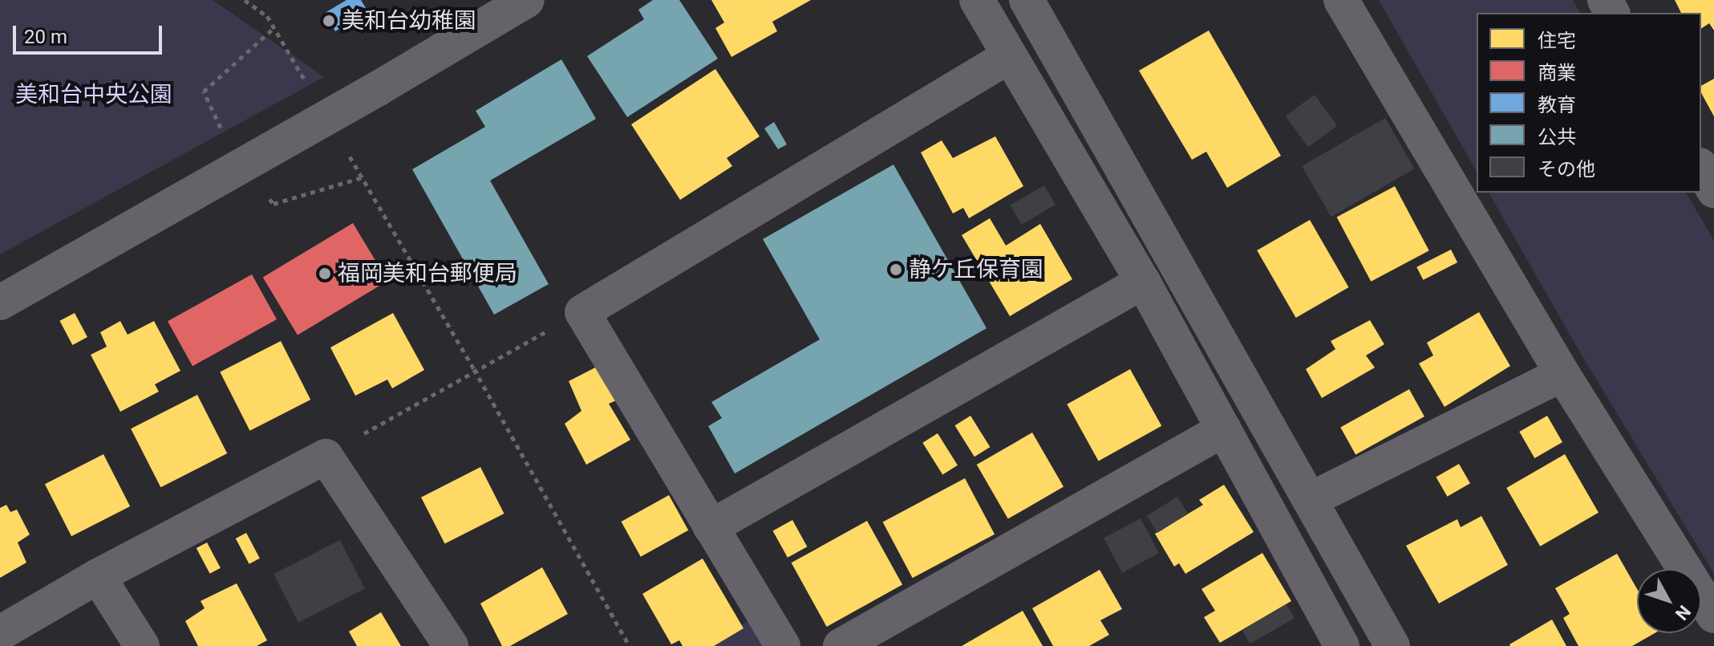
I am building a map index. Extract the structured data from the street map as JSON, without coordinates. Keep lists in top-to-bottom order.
{
  "parks": ["美和台中央公園"],
  "places": ["美和台幼稚園", "静ケ丘保育園", "福岡美和台郵便局"],
  "legend": [
    "住宅",
    "商業",
    "教育",
    "公共",
    "その他"
  ],
  "scale_bar": "20 m",
  "north": "bottom right"
}
